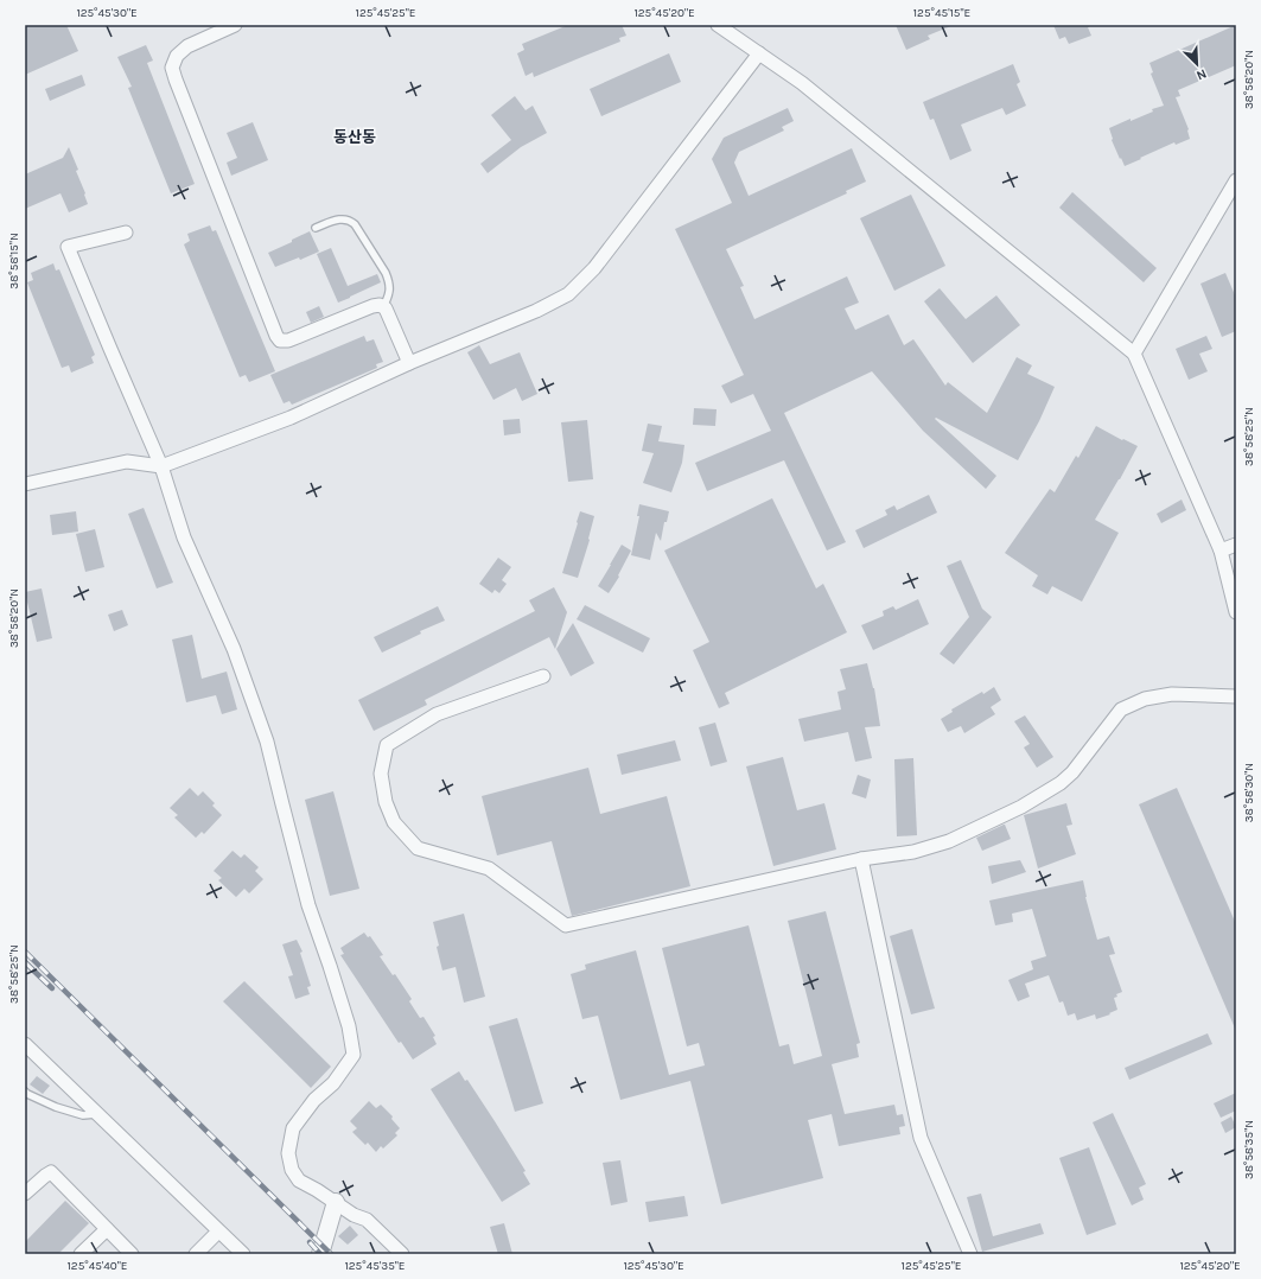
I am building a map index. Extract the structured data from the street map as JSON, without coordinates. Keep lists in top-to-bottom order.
{
  "districts": ["동산동"],
  "north": "bottom right",
  "coordinates": [
    "125°45'30\"E",
    "125°45'25\"E",
    "125°45'20\"E",
    "125°45'15\"E",
    "38°58'20\"N",
    "38°58'15\"N",
    "38°58'25\"N",
    "38°58'30\"N",
    "38°58'35\"N",
    "125°45'40\"E",
    "125°45'35\"E"
  ]
}
